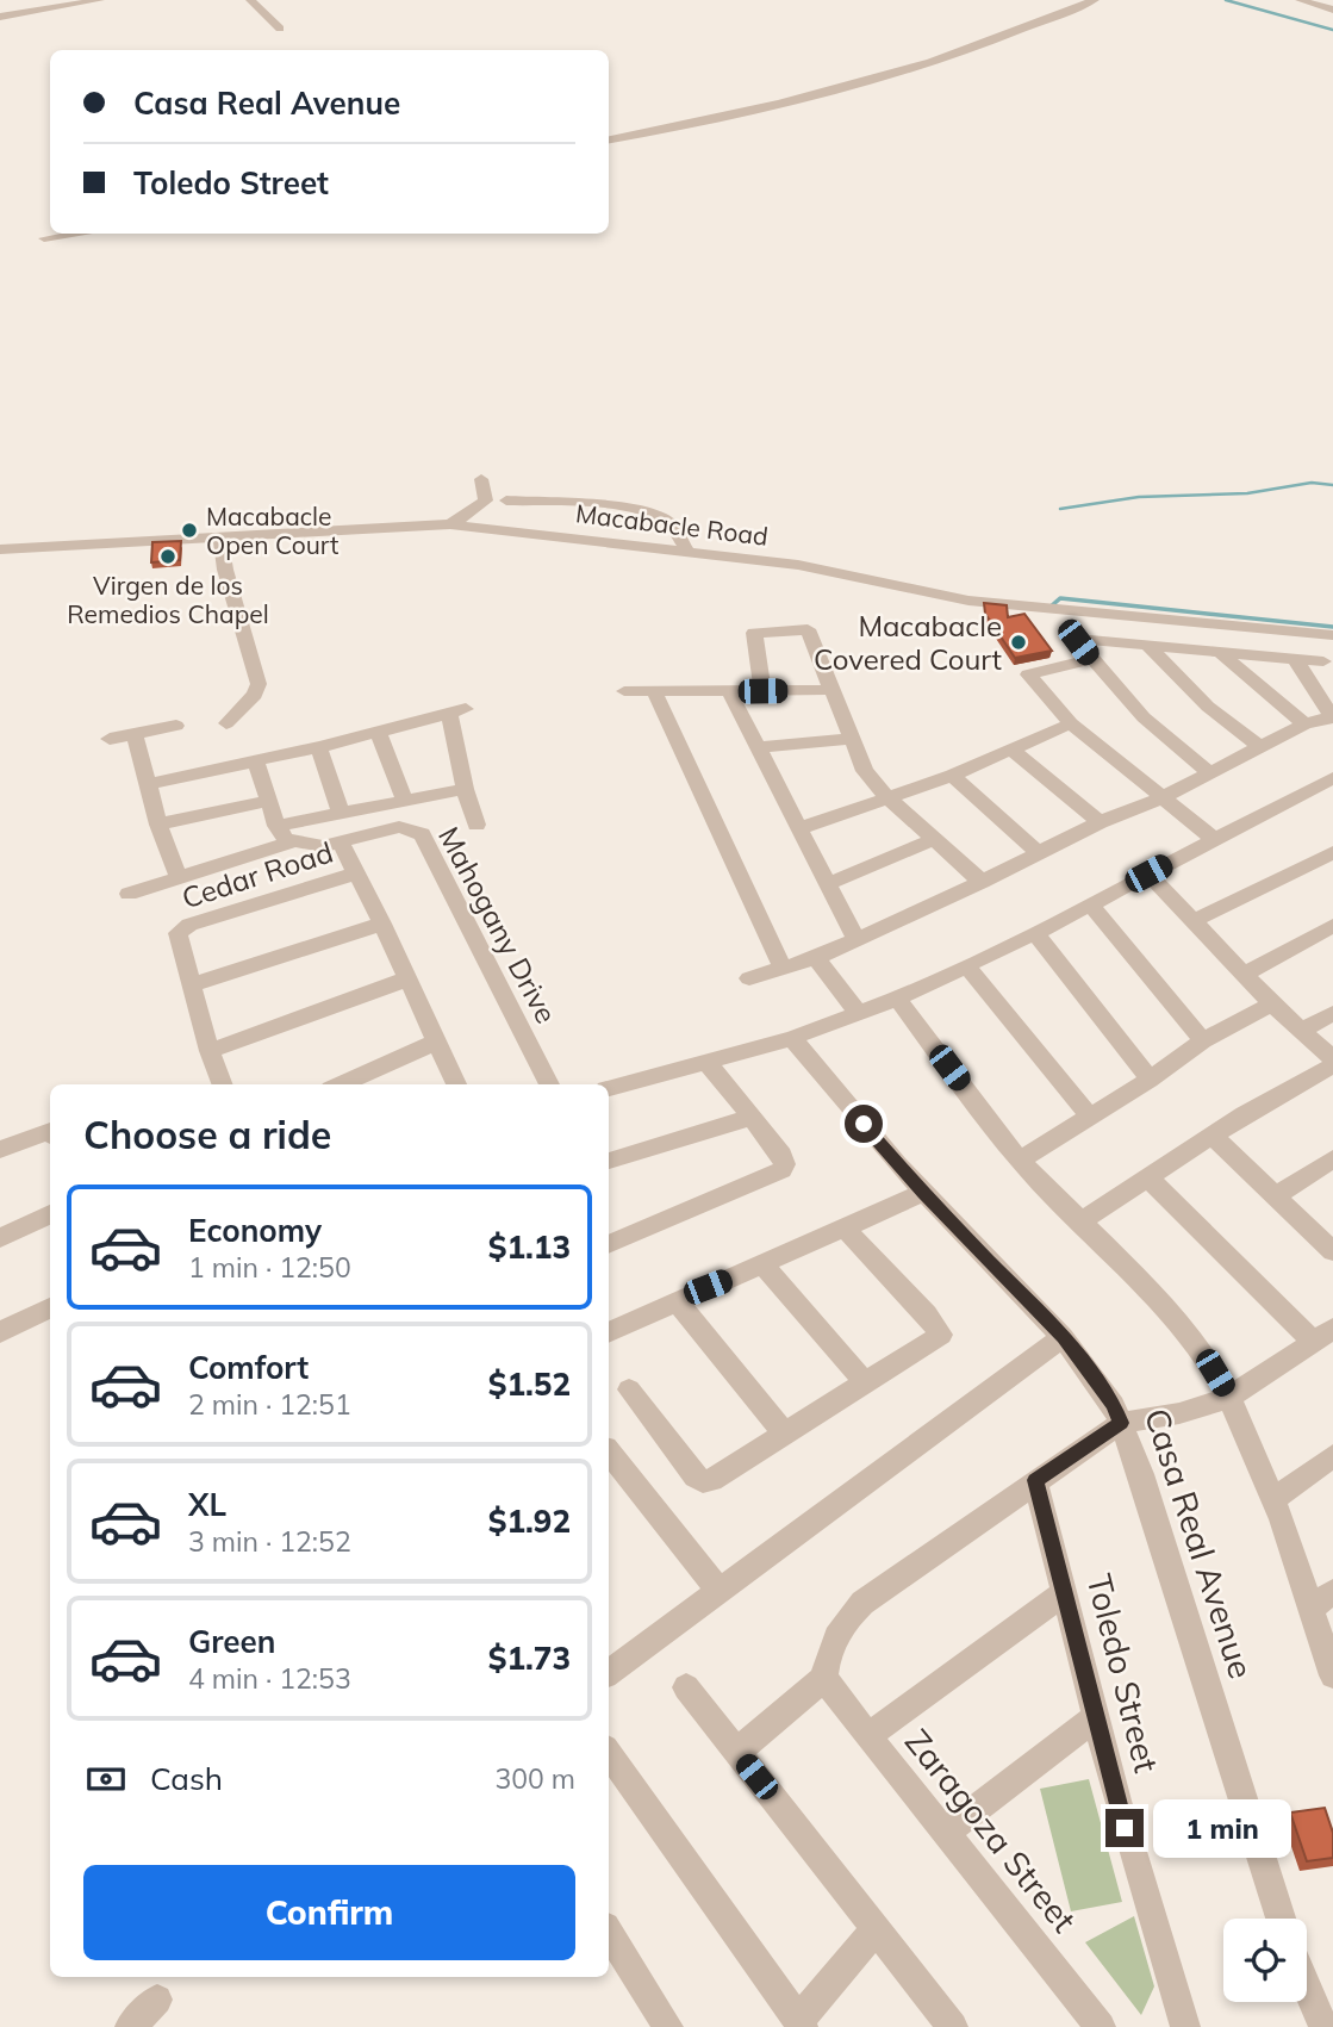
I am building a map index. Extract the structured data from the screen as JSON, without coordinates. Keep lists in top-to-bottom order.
{
  "streets": {
    "street": [
      "Macabacle Road",
      "Cedar Road",
      "Mahogany Drive",
      "Casa Real Avenue",
      "Toledo Street",
      "Zaragoza Street"
    ]
  },
  "places": ["Macabacle Open Court", "Virgen de los Remedios Chapel", "Macabacle Covered Court"],
  "page": {
    "banner": ["Casa Real Avenue", "Toledo Street"],
    "heading": "Choose a ride",
    "list": [
      {
        "name": "Economy",
        "note": "1 min · 12:50",
        "value": "$1.13"
      },
      {
        "name": "Comfort",
        "note": "2 min · 12:51",
        "value": "$1.52"
      },
      {
        "name": "XL",
        "note": "3 min · 12:52",
        "value": "$1.92"
      },
      {
        "name": "Green",
        "note": "4 min · 12:53",
        "value": "$1.73"
      }
    ],
    "pay": ["Cash", "300 m"],
    "bubble": "1 min",
    "buttons": "Confirm"
  }
}
